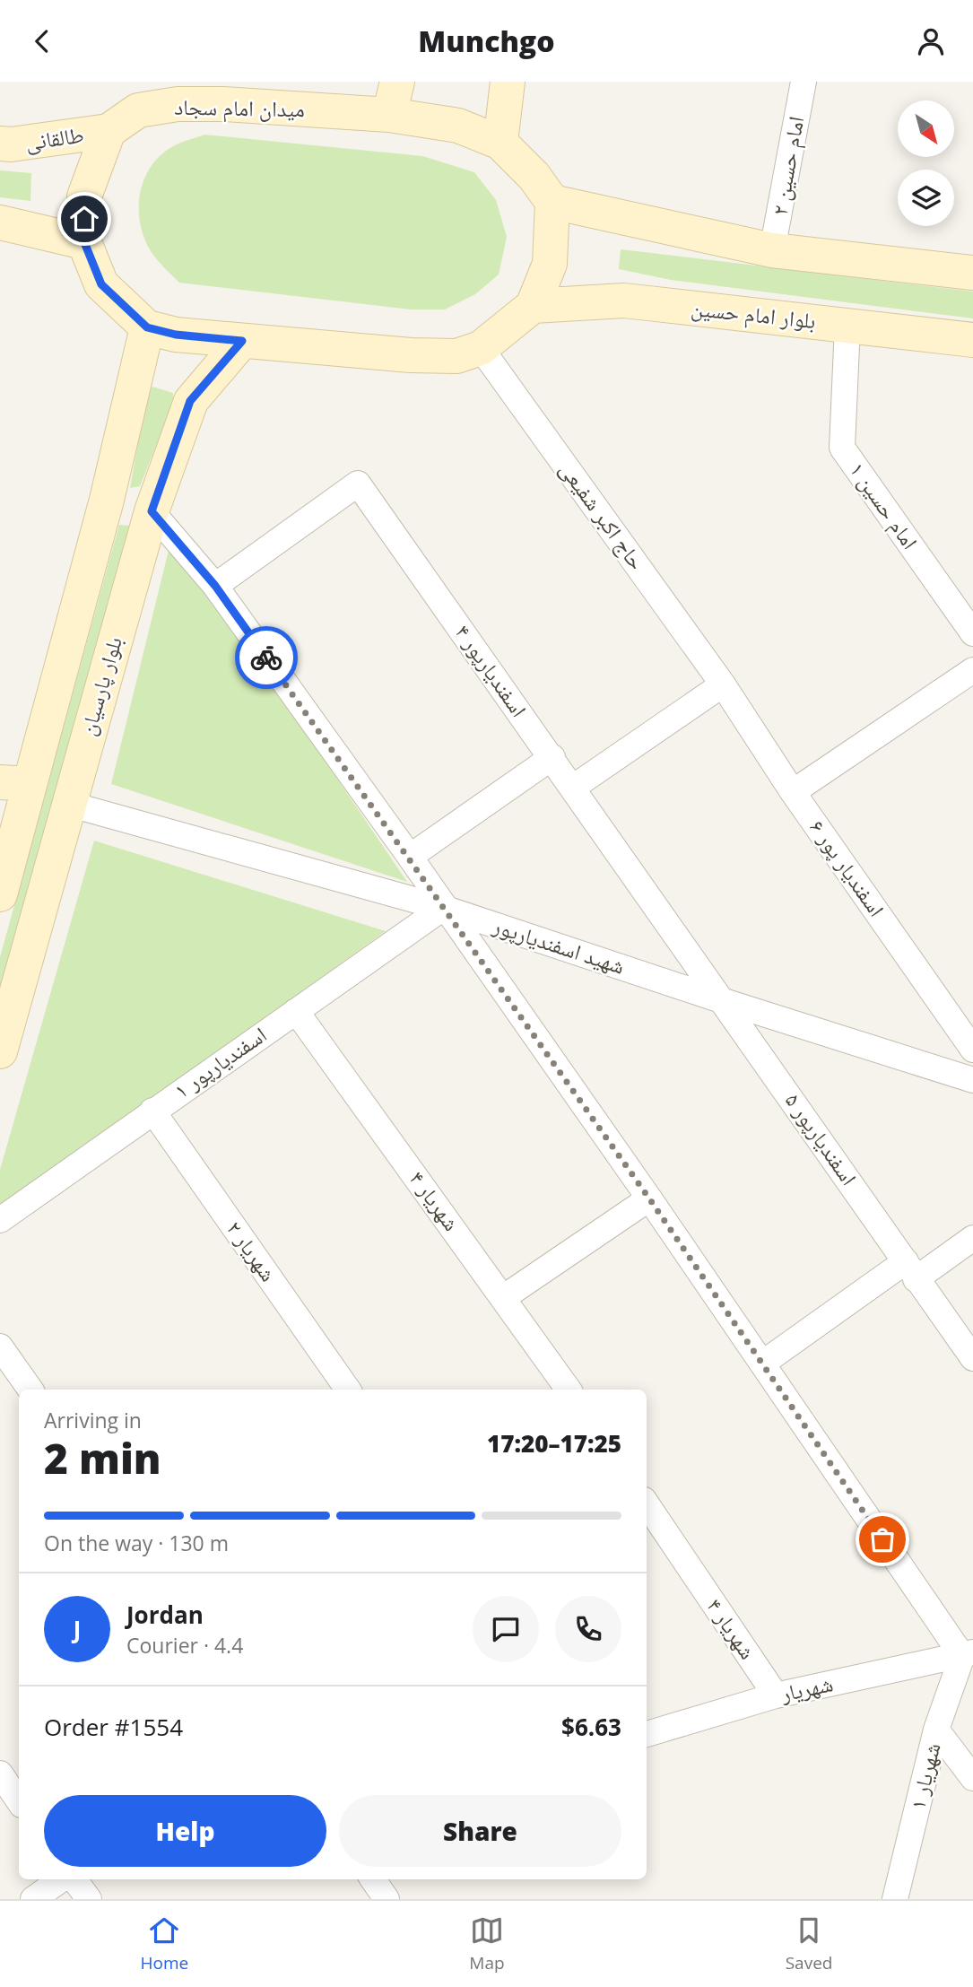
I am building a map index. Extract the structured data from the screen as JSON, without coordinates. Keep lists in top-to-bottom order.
{
  "streets": {
    "main road": [
      "میدان امام سجاد",
      "طالقانی",
      "بلوار امام حسین",
      "بلوار پارسیان"
    ],
    "street": [
      "امام حسین ۲",
      "امام حسین ۱",
      "حاج اکبر شفیعی",
      "اسفندیارپور ۴",
      "اسفندیار پور ۶",
      "شهید اسفندیارپور",
      "اسفندیارپور ۱",
      "اسفندیارپور ۵",
      "شهریار ۴",
      "شهریار ۲",
      "شهریار",
      "شهریار ۱"
    ]
  },
  "crossings": [
    ["میدان امام سجاد", "طالقانی"],
    ["بلوار امام حسین", "امام حسین ۱"],
    ["حاج اکبر شفیعی", "اسفندیار پور ۶"],
    ["اسفندیارپور ۴", "شهید اسفندیارپور"],
    ["اسفندیارپور ۴", "اسفندیارپور ۵"],
    ["بلوار پارسیان", "شهید اسفندیارپور"],
    ["شهید اسفندیارپور", "اسفندیارپور ۱"],
    ["شهید اسفندیارپور", "اسفندیارپور ۵"],
    ["اسفندیارپور ۱", "شهریار ۴"],
    ["اسفندیارپور ۱", "شهریار ۲"],
    ["شهریار ۴", "شهریار"],
    ["شهریار", "شهریار ۱"]
  ],
  "north": "bottom right",
  "page": {
    "header": "Munchgo",
    "heading": ["2 min", "Arriving in", "17:20–17:25"],
    "panel": [
      "Jordan",
      "Courier · 4.4",
      "Order #1554",
      "$6.63"
    ],
    "bar": "On the way · 130 m",
    "round": "J",
    "buttons": ["Help", "Share"],
    "tabs": ["Home", "Map", "Saved"]
  }
}
